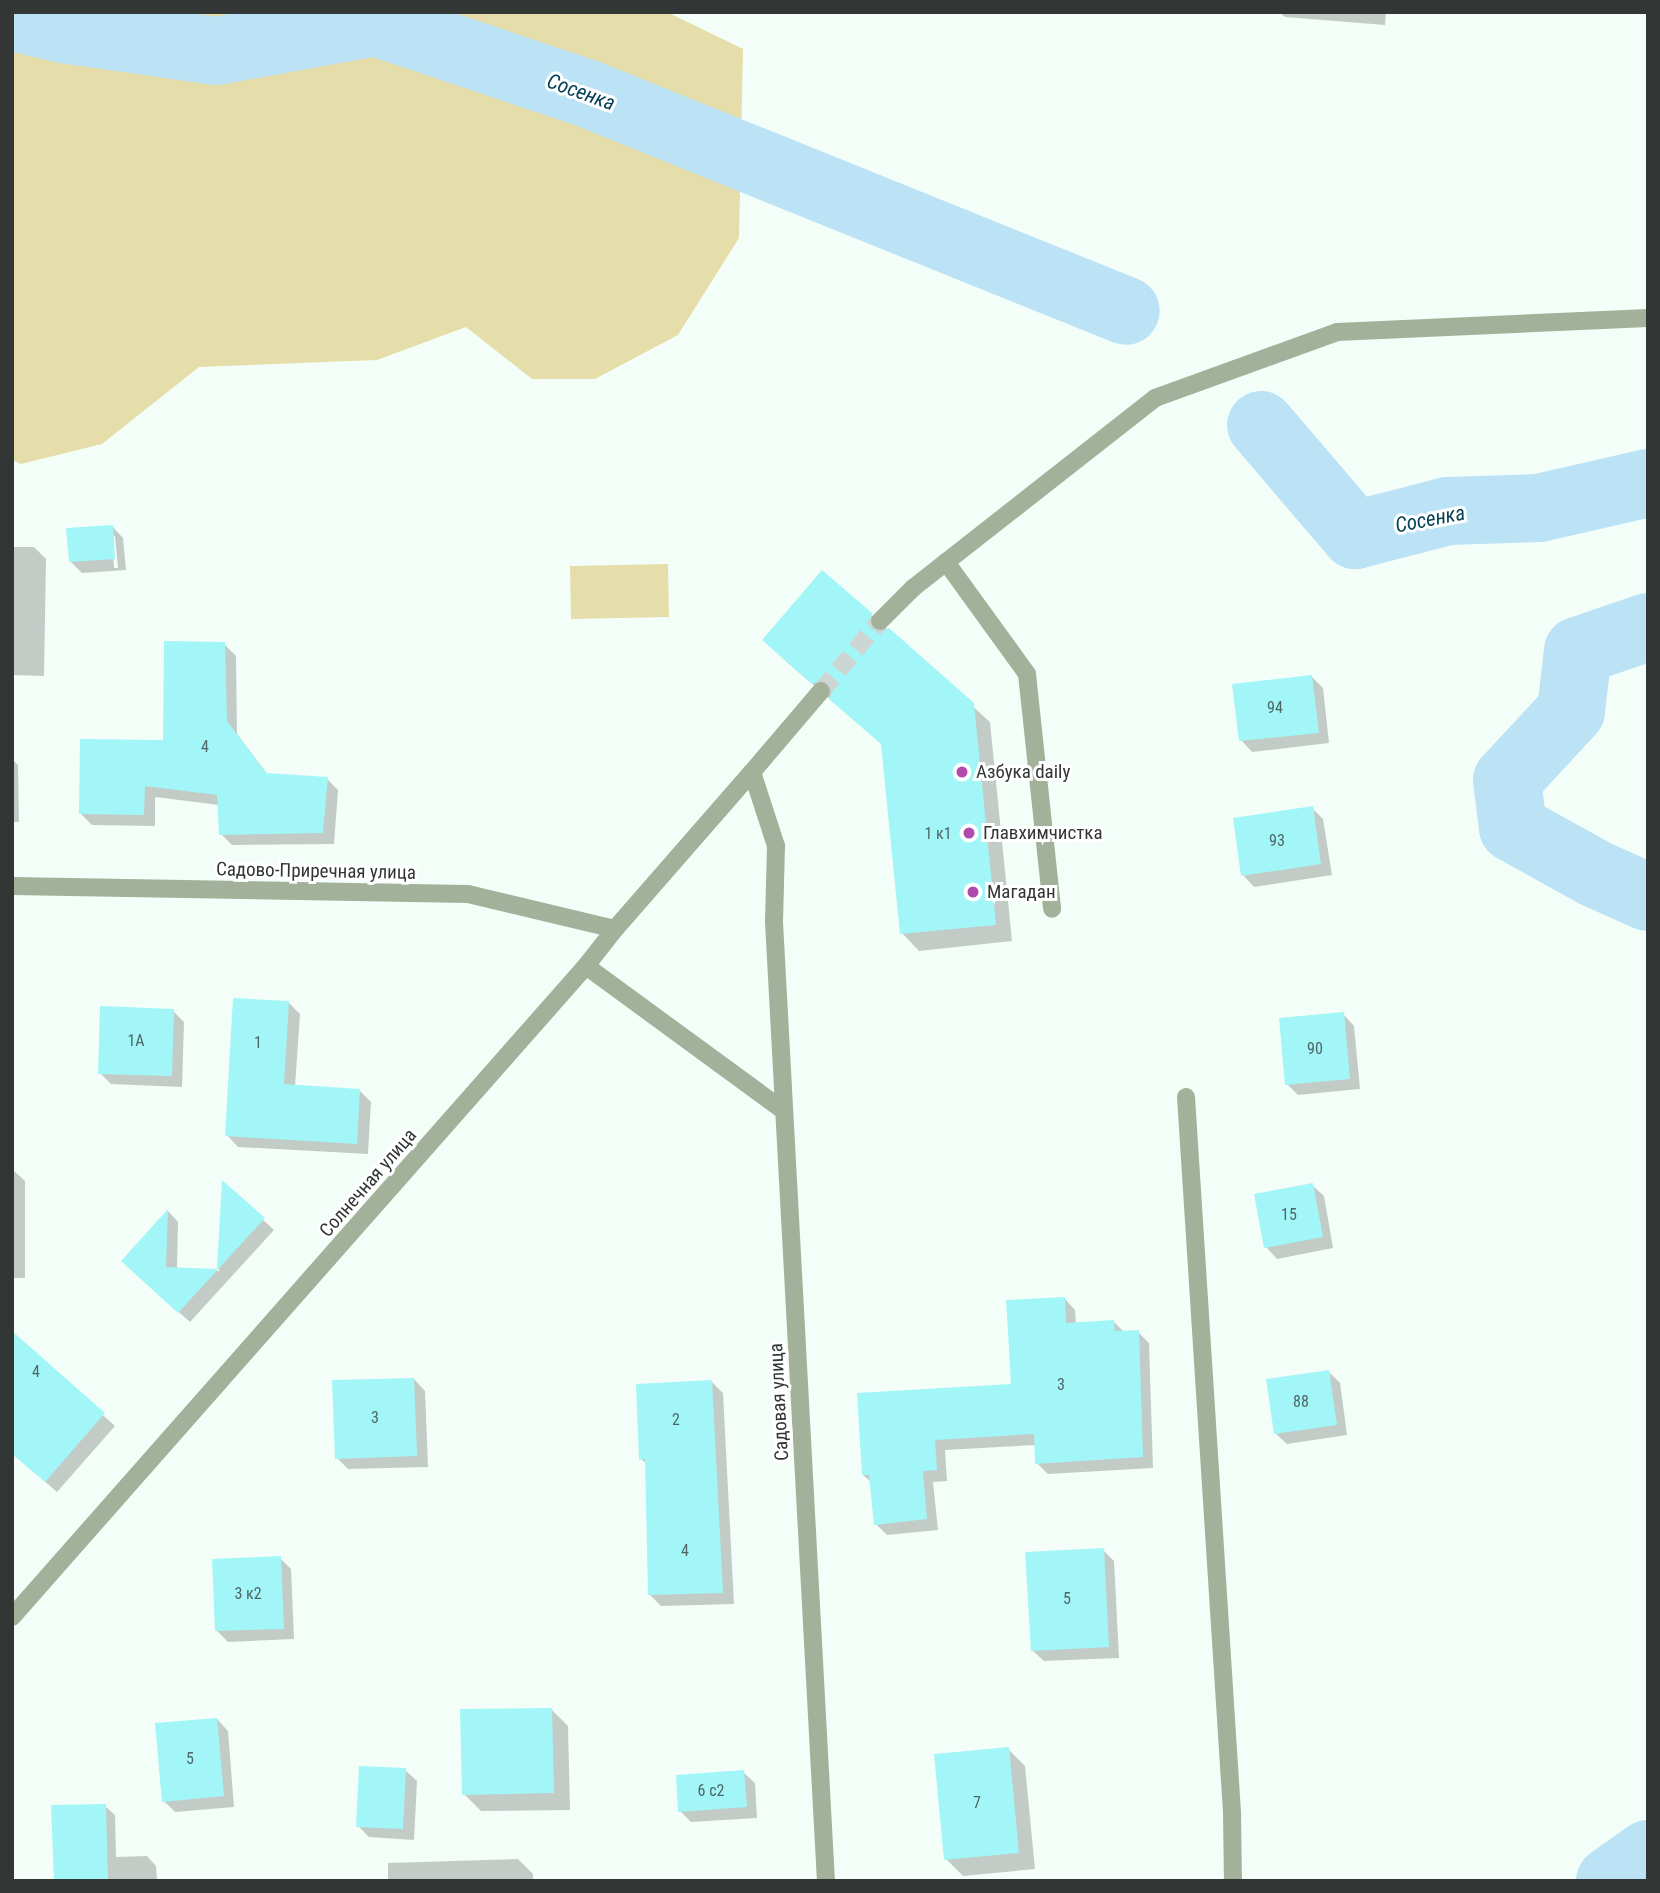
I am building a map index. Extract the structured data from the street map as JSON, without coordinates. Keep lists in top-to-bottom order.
{
  "streets": {
    "street": ["Садово-Приречная улица", "Солнечная улица", "Садовая улица"]
  },
  "crossings": [
    ["Садово-Приречная улица", "Солнечная улица"],
    ["Солнечная улица", "Садовая улица"]
  ],
  "water": ["Сосенка"],
  "places": ["Азбука daily", "Главхимчистка", "Магадан"],
  "house_numbers": [
    "94",
    "4",
    "1 к1",
    "93",
    "1А",
    "1",
    "90",
    "15",
    "4",
    "3",
    "88",
    "3",
    "2",
    "4",
    "3 к2",
    "5",
    "5",
    "6 с2",
    "7"
  ]
}
